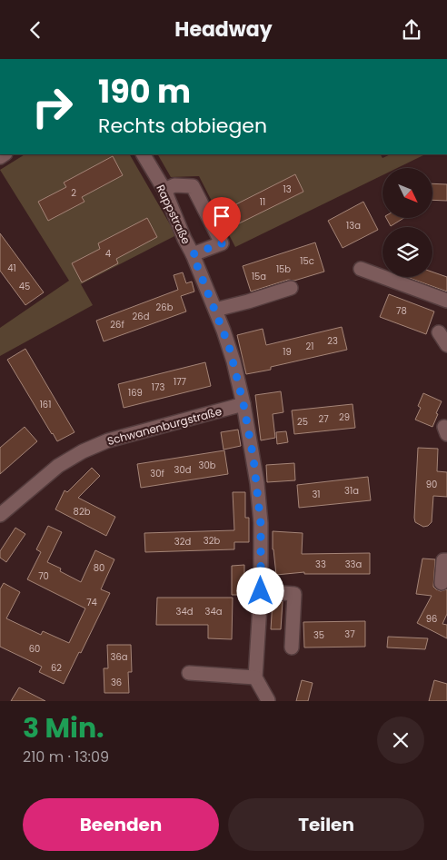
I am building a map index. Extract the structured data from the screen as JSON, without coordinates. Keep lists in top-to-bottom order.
{
  "streets": {
    "street": ["Rappstraße", "Schwanenburgstraße"]
  },
  "crossings": [
    ["Rappstraße", "Schwanenburgstraße"]
  ],
  "house_numbers": [
    "13",
    "2",
    "11",
    "13a",
    "4",
    "15c",
    "41",
    "15b",
    "15a",
    "45",
    "26b",
    "78",
    "26d",
    "26f",
    "23",
    "21",
    "19",
    "177",
    "173",
    "169",
    "161",
    "29",
    "27",
    "25",
    "30b",
    "30d",
    "30f",
    "90",
    "31a",
    "31",
    "82b",
    "32b",
    "32d",
    "33",
    "33a",
    "80",
    "70",
    "74",
    "34d",
    "34a",
    "96",
    "37",
    "35",
    "60",
    "36a",
    "62",
    "36"
  ],
  "north": "bottom right",
  "page": {
    "header": "Headway",
    "turn": ["190 m", "Rechts abbiegen"],
    "heading": ["3 Min.", "210 m · 13:09"],
    "buttons": ["Beenden", "Teilen"]
  }
}
